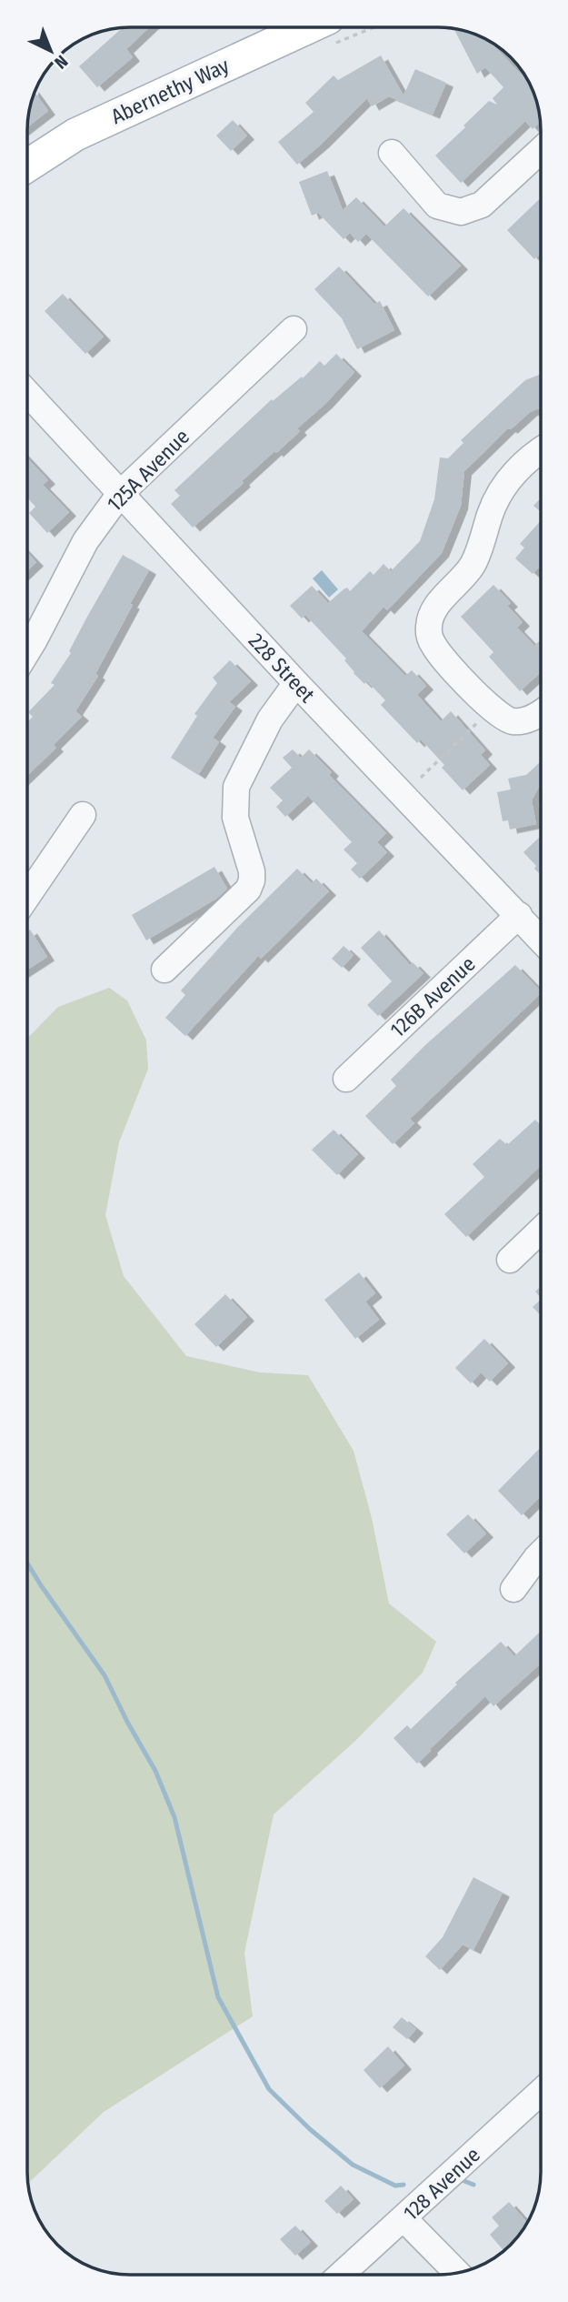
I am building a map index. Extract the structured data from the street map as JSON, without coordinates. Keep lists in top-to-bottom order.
{
  "streets": {
    "main road": ["Abernethy Way"],
    "street": [
      "125A Avenue",
      "228 Street",
      "126B Avenue",
      "128 Avenue"
    ]
  },
  "crossings": [
    ["125A Avenue", "228 Street"],
    ["228 Street", "126B Avenue"]
  ],
  "north": "bottom right"
}
